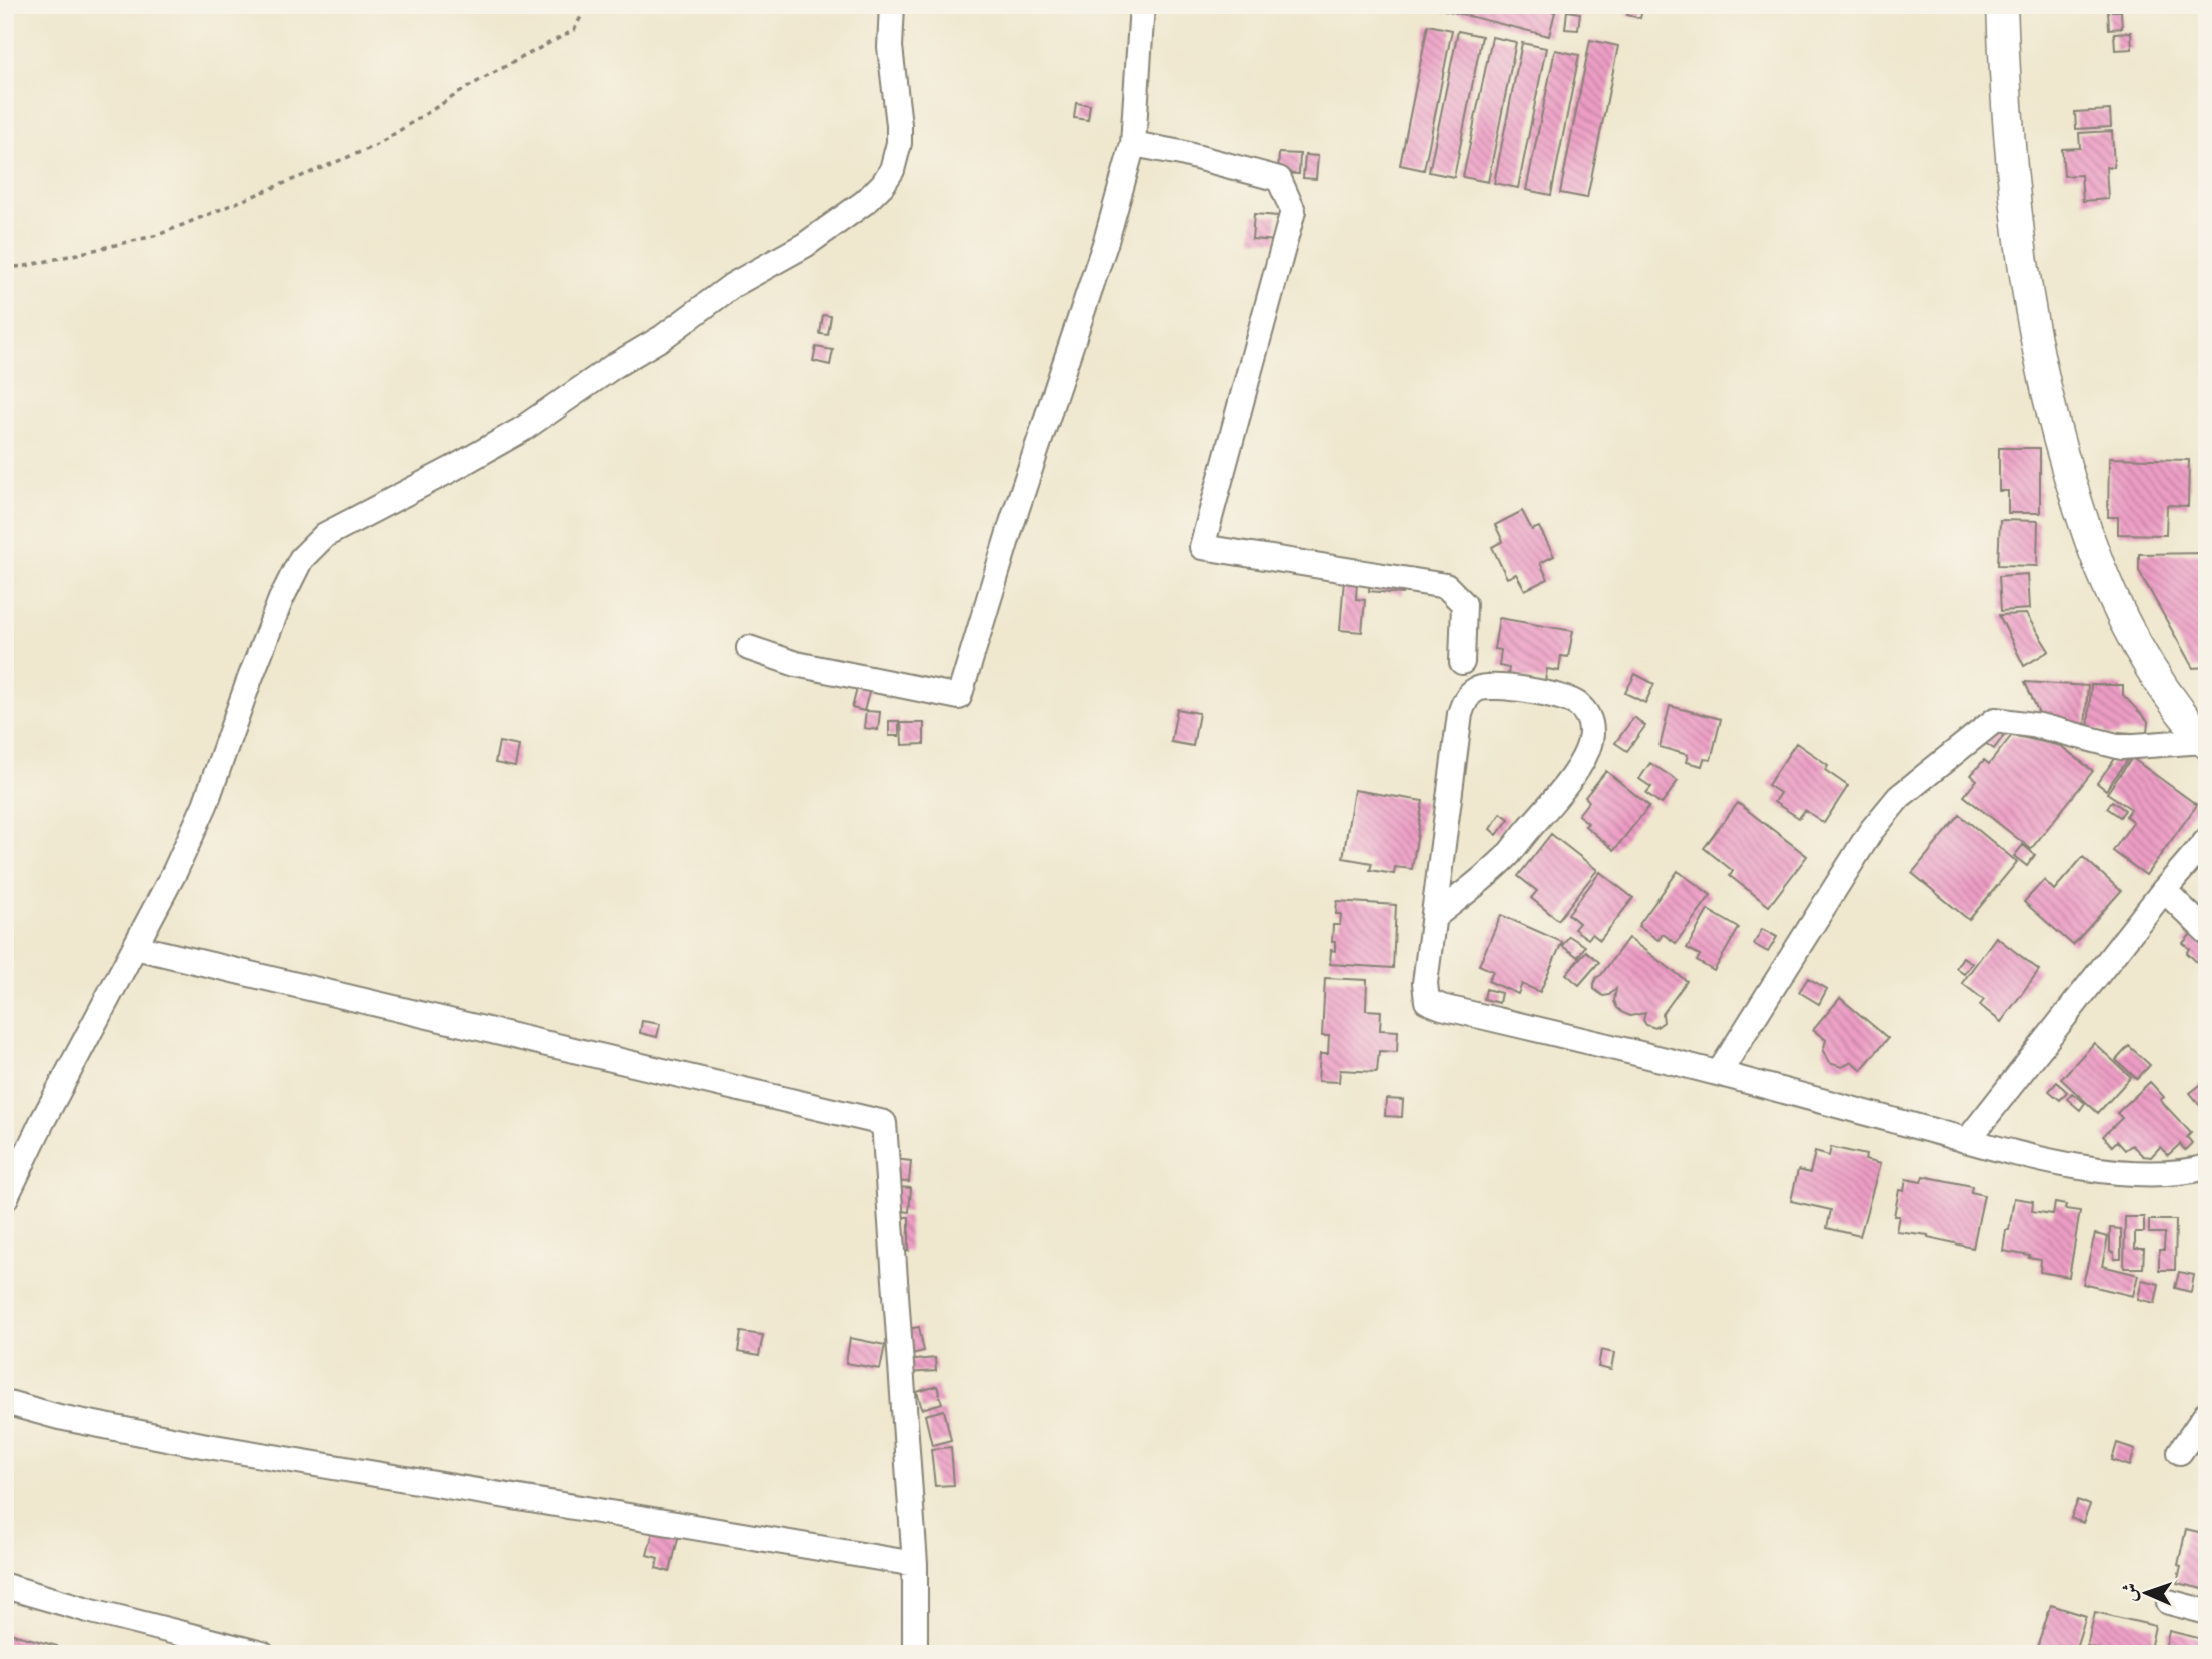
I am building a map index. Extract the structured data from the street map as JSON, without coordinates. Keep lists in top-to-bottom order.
{
  "north": "left"
}
